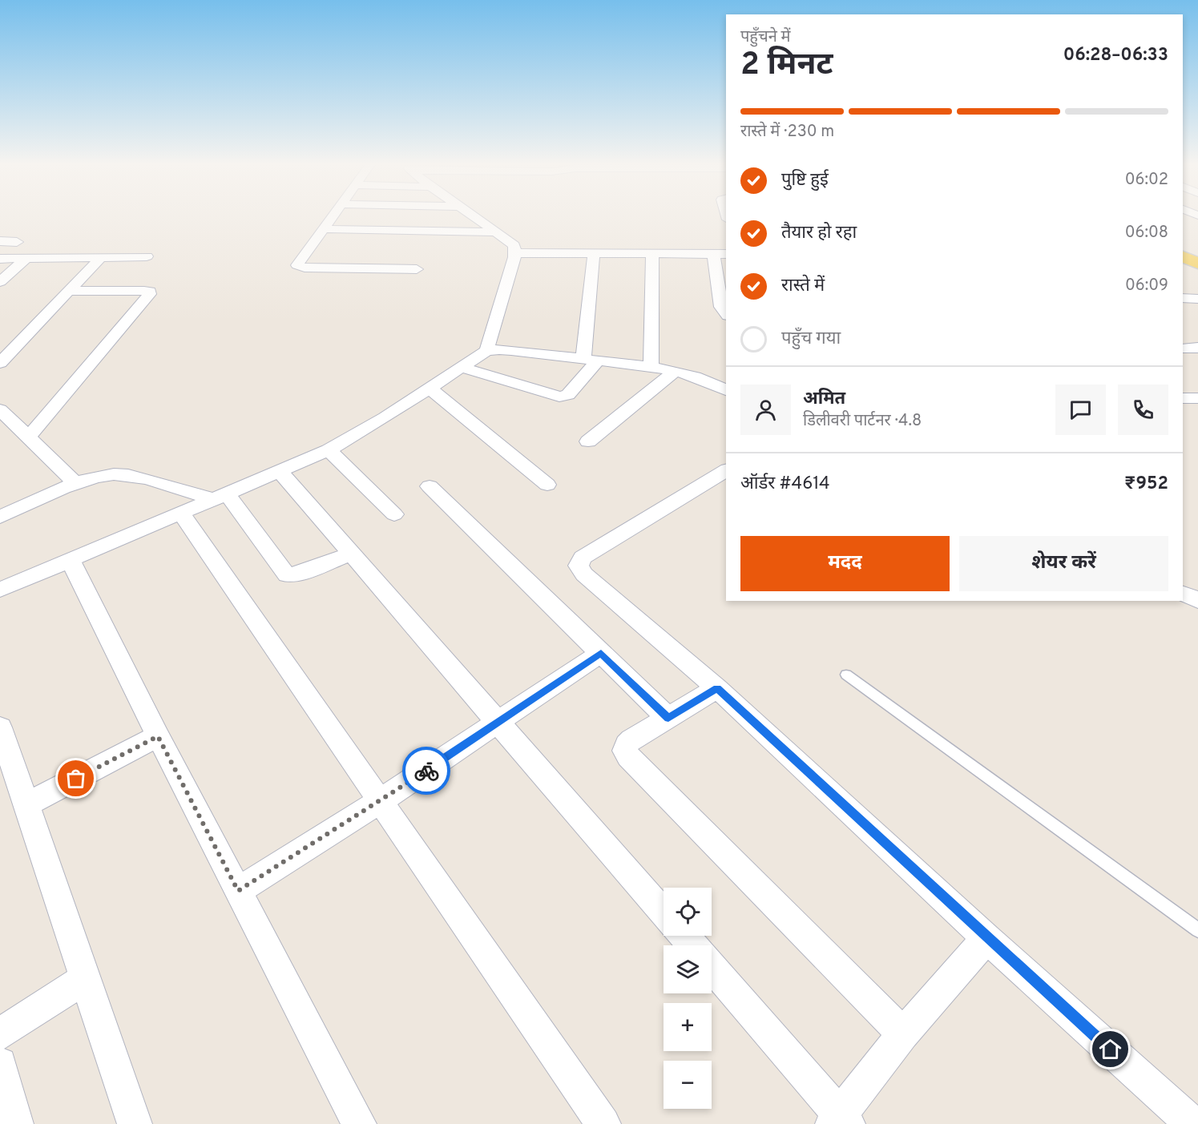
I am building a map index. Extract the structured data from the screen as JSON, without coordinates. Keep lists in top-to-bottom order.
{
  "page": {
    "heading": ["2 मिनट", "पहुँचने में", "06:28–06:33"],
    "panel": [
      "अमित",
      "डिलीवरी पार्टनर · 4.8",
      "ऑर्डर #4614",
      "₹952"
    ],
    "bar": "रास्ते में · 230 m",
    "list": [
      ["पुष्टि हुई", "06:02"],
      ["तैयार हो रहा", "06:08"],
      ["रास्ते में", "06:09"],
      "पहुँच गया"
    ],
    "buttons": ["मदद", "शेयर करें"],
    "map_buttons": ["+", "−"]
  }
}
